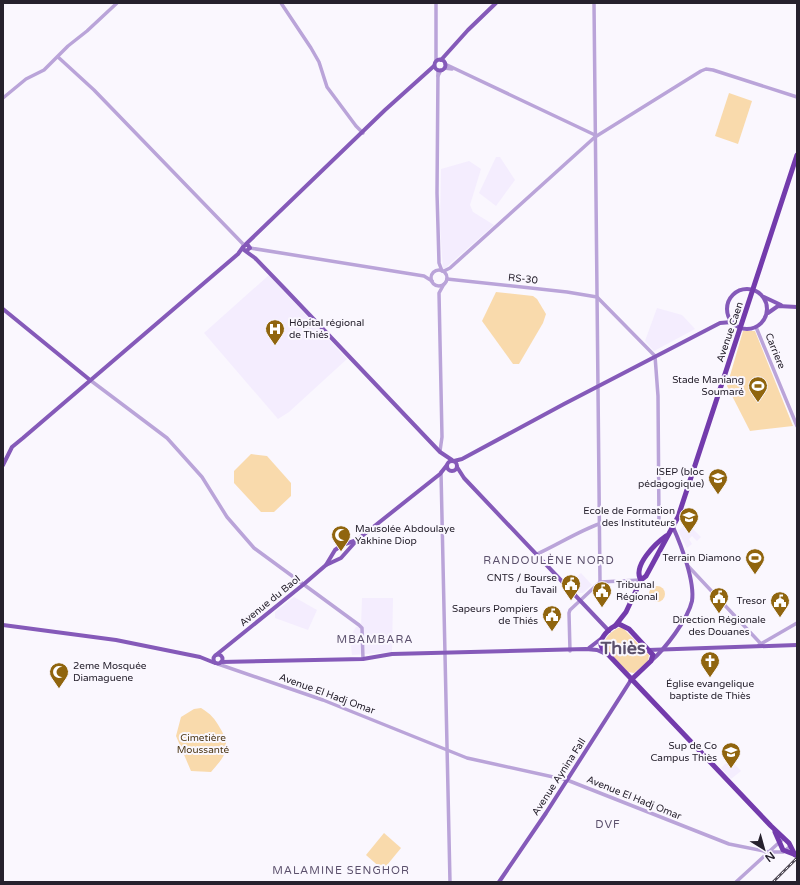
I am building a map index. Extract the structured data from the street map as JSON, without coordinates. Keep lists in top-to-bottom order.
{
  "streets": {
    "highway": ["Avenue Caen"],
    "main road": ["Avenue du Baol", "Avenue Aynina Fall"],
    "street": ["RS-30", "Carriere", "Avenue El Hadj Omar"]
  },
  "crossings": [
    ["Avenue El Hadj Omar", "Avenue Aynina Fall"]
  ],
  "districts": [
    "RANDOULÈNE NORD",
    "MBAMBARA",
    "Thiès",
    "DVF",
    "MALAMINE SENGHOR"
  ],
  "parks": ["Cimetière Moussanté"],
  "places": {
    "hospital": ["Hôpital régional de Thiés"],
    "sports": ["Stade Maniang Soumaré", "Terrain Diamono"],
    "school or university": ["ISEP (bloc pédagogique)", "Ecole de Formation des Instituteurs", "Sup de Co Campus Thiès"],
    "mosque": ["Mausolée Abdoulaye Yakhine Diop", "2eme Mosquée Diamaguene"],
    "public building": [
      "CNTS / Bourse du Tavail",
      "Tribunal Régional",
      "Direction Régionale des Douanes",
      "Tresor",
      "Sapeurs Pompiers de Thiés"
    ],
    "church": ["Église evangelique baptiste de Thiès"]
  },
  "north": "bottom right"
}
